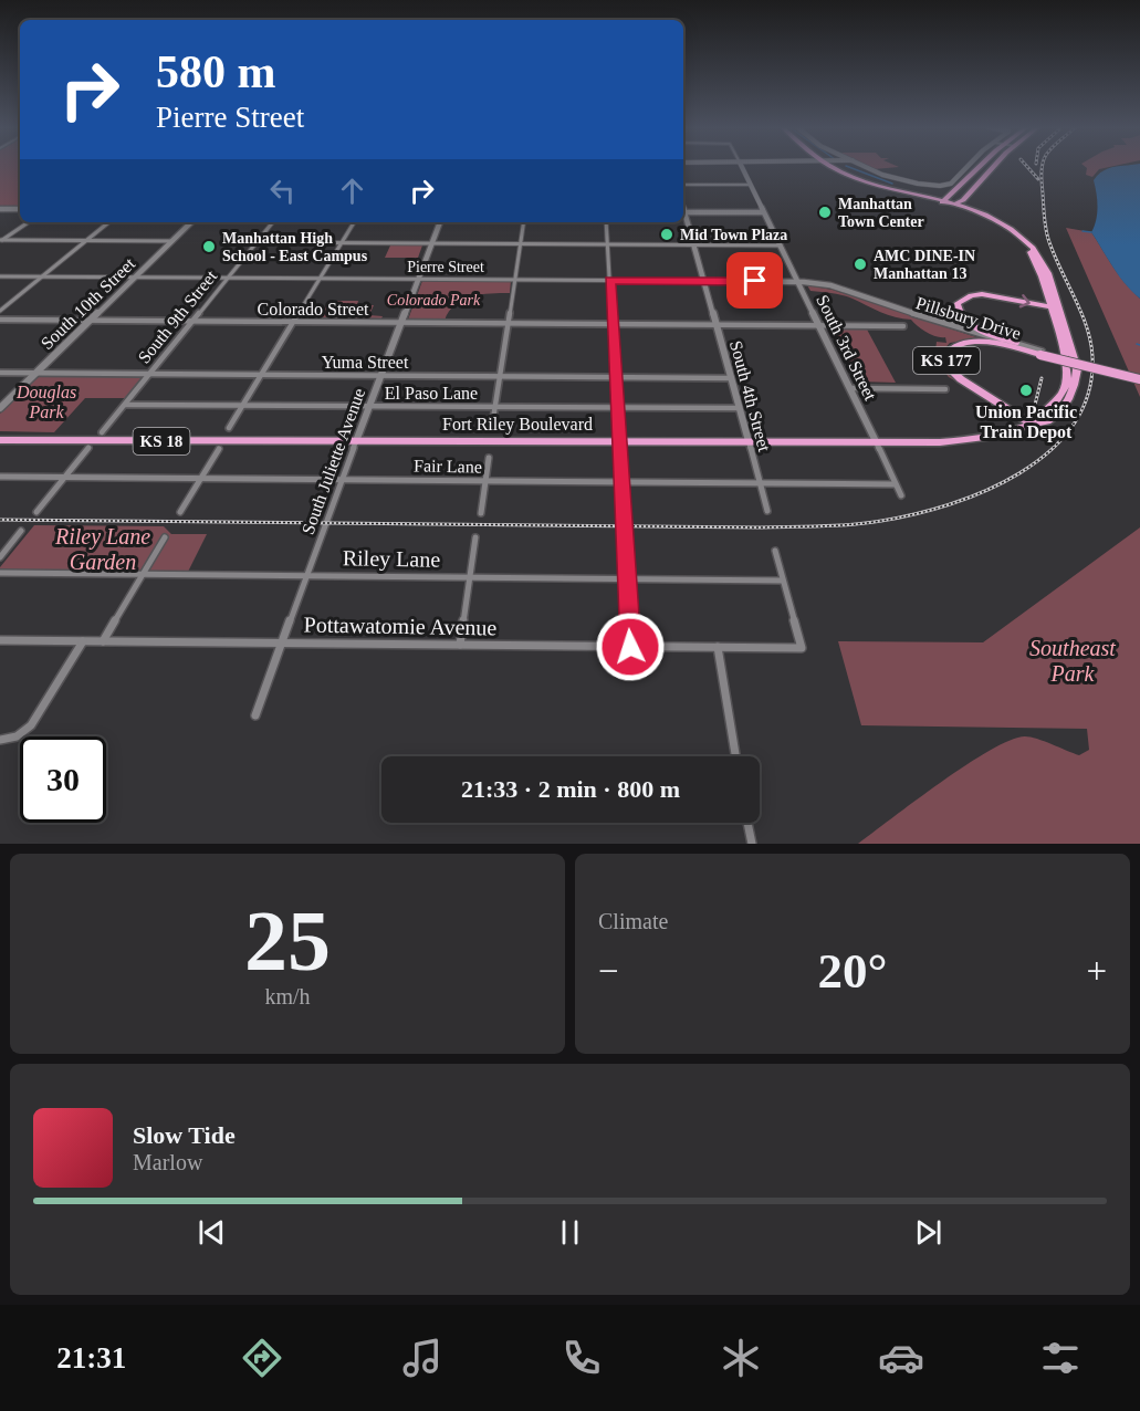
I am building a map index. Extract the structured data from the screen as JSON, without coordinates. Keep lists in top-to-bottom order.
{
  "streets": {
    "highway": [
      "Pillsbury Drive",
      "KS 177",
      "Fort Riley Boulevard",
      "KS 18"
    ],
    "street": [
      "Pierre Street",
      "South 10th Street",
      "Colorado Street",
      "South 9th Street",
      "South 3rd Street",
      "Yuma Street",
      "El Paso Lane",
      "South 4th Street",
      "South Juliette Avenue",
      "Fair Lane",
      "Riley Lane",
      "Pottawatomie Avenue"
    ]
  },
  "crossings": [
    ["Pierre Street", "South 10th Street"],
    ["Pierre Street", "South 9th Street"],
    ["Pierre Street", "Pillsbury Drive"],
    ["Pierre Street", "South 3rd Street"],
    ["Pierre Street", "South 4th Street"],
    ["Pierre Street", "South Juliette Avenue"],
    ["South 10th Street", "Colorado Street"],
    ["South 10th Street", "Yuma Street"],
    ["Colorado Street", "South 9th Street"],
    ["Colorado Street", "South 3rd Street"],
    ["Colorado Street", "South 4th Street"],
    ["Colorado Street", "South Juliette Avenue"],
    ["South 9th Street", "Yuma Street"],
    ["South 9th Street", "El Paso Lane"],
    ["Pillsbury Drive", "KS 177"],
    ["South 3rd Street", "Fort Riley Boulevard"],
    ["South 3rd Street", "Fair Lane"],
    ["KS 177", "Fort Riley Boulevard"],
    ["Yuma Street", "South 4th Street"],
    ["Yuma Street", "South Juliette Avenue"],
    ["El Paso Lane", "South 4th Street"],
    ["El Paso Lane", "South Juliette Avenue"],
    ["South 4th Street", "Fort Riley Boulevard"],
    ["South 4th Street", "Fair Lane"],
    ["Fort Riley Boulevard", "South Juliette Avenue"],
    ["South Juliette Avenue", "Fair Lane"],
    ["South Juliette Avenue", "Riley Lane"],
    ["South Juliette Avenue", "Pottawatomie Avenue"],
    ["Riley Lane", "Pottawatomie Avenue"]
  ],
  "parks": [
    "Colorado Park",
    "Douglas Park",
    "Riley Lane Garden",
    "Southeast Park"
  ],
  "places": [
    "Manhattan Town Center",
    "Mid Town Plaza",
    "Manhattan High School - East Campus",
    "AMC DINE-IN Manhattan 13",
    "Union Pacific Train Depot"
  ],
  "page": {
    "turn": ["580 m", "Pierre Street"],
    "limit": "30",
    "trip": "21:33 · 2 min · 800 m",
    "tile": [
      ["25", "km/h"],
      "Climate"
    ],
    "heat": ["−", "20°", "+"],
    "song": ["Slow Tide", "Marlow"],
    "tabs": "21:31"
  }
}
